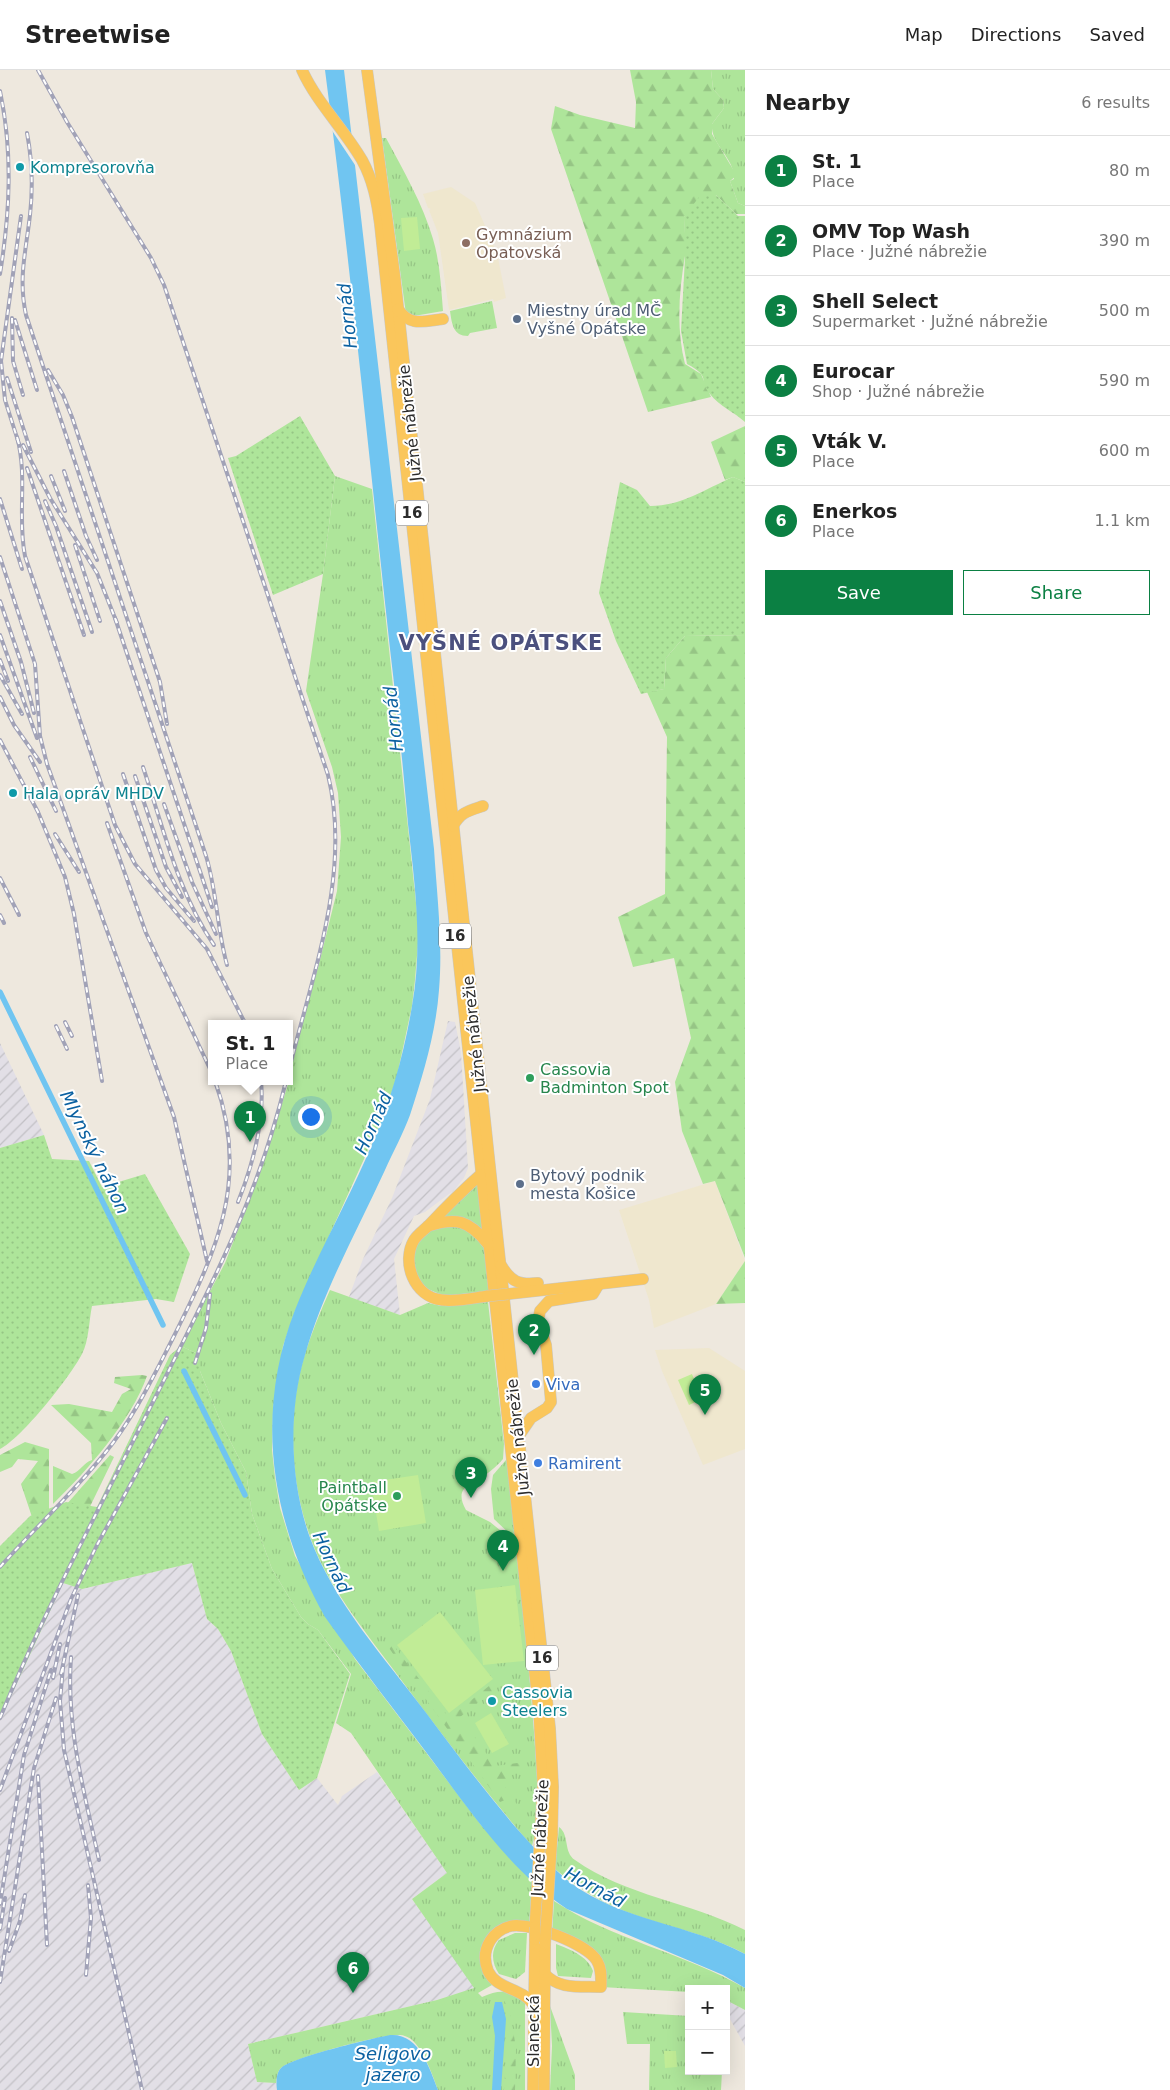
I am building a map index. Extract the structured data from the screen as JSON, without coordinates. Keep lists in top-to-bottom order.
{
  "streets": {
    "highway": ["Južné nábrežie", "16", "Slanecká"]
  },
  "crossings": [
    ["Južné nábrežie", "Slanecká"]
  ],
  "districts": ["VYŠNÉ OPÁTSKE"],
  "water": ["Hornád", "Mlynský náhon", "Seligovo jazero"],
  "places": [
    "Kompresorovňa",
    "Gymnázium Opatovská",
    "Miestny úrad MČ Vyšné Opátske",
    "Hala opráv MHDV",
    "Cassovia Badminton Spot",
    "Bytový podnik mesta Košice",
    "Viva",
    "Ramirent",
    "Paintball Opátske",
    "Cassovia Steelers"
  ],
  "page": {
    "header": "Streetwise",
    "nav": ["Map", "Directions", "Saved"],
    "heading": ["Nearby", "6 results"],
    "list": [
      {
        "mark": "1",
        "name": "St. 1",
        "note": "Place",
        "value": "80 m"
      },
      {
        "mark": "2",
        "name": "OMV Top Wash",
        "note": "Place · Južné nábrežie",
        "value": "390 m"
      },
      {
        "mark": "3",
        "name": "Shell Select",
        "note": "Supermarket · Južné nábrežie",
        "value": "500 m"
      },
      {
        "mark": "4",
        "name": "Eurocar",
        "note": "Shop · Južné nábrežie",
        "value": "590 m"
      },
      {
        "mark": "5",
        "name": "Vták V.",
        "note": "Place",
        "value": "600 m"
      },
      {
        "mark": "6",
        "name": "Enerkos",
        "note": "Place",
        "value": "1.1 km"
      }
    ],
    "buttons": ["Save", "Share"],
    "popup": ["St. 1", "Place"],
    "pins": [
      "1",
      "2",
      "5",
      "3",
      "4",
      "6"
    ],
    "map_buttons": ["+", "−"]
  }
}
